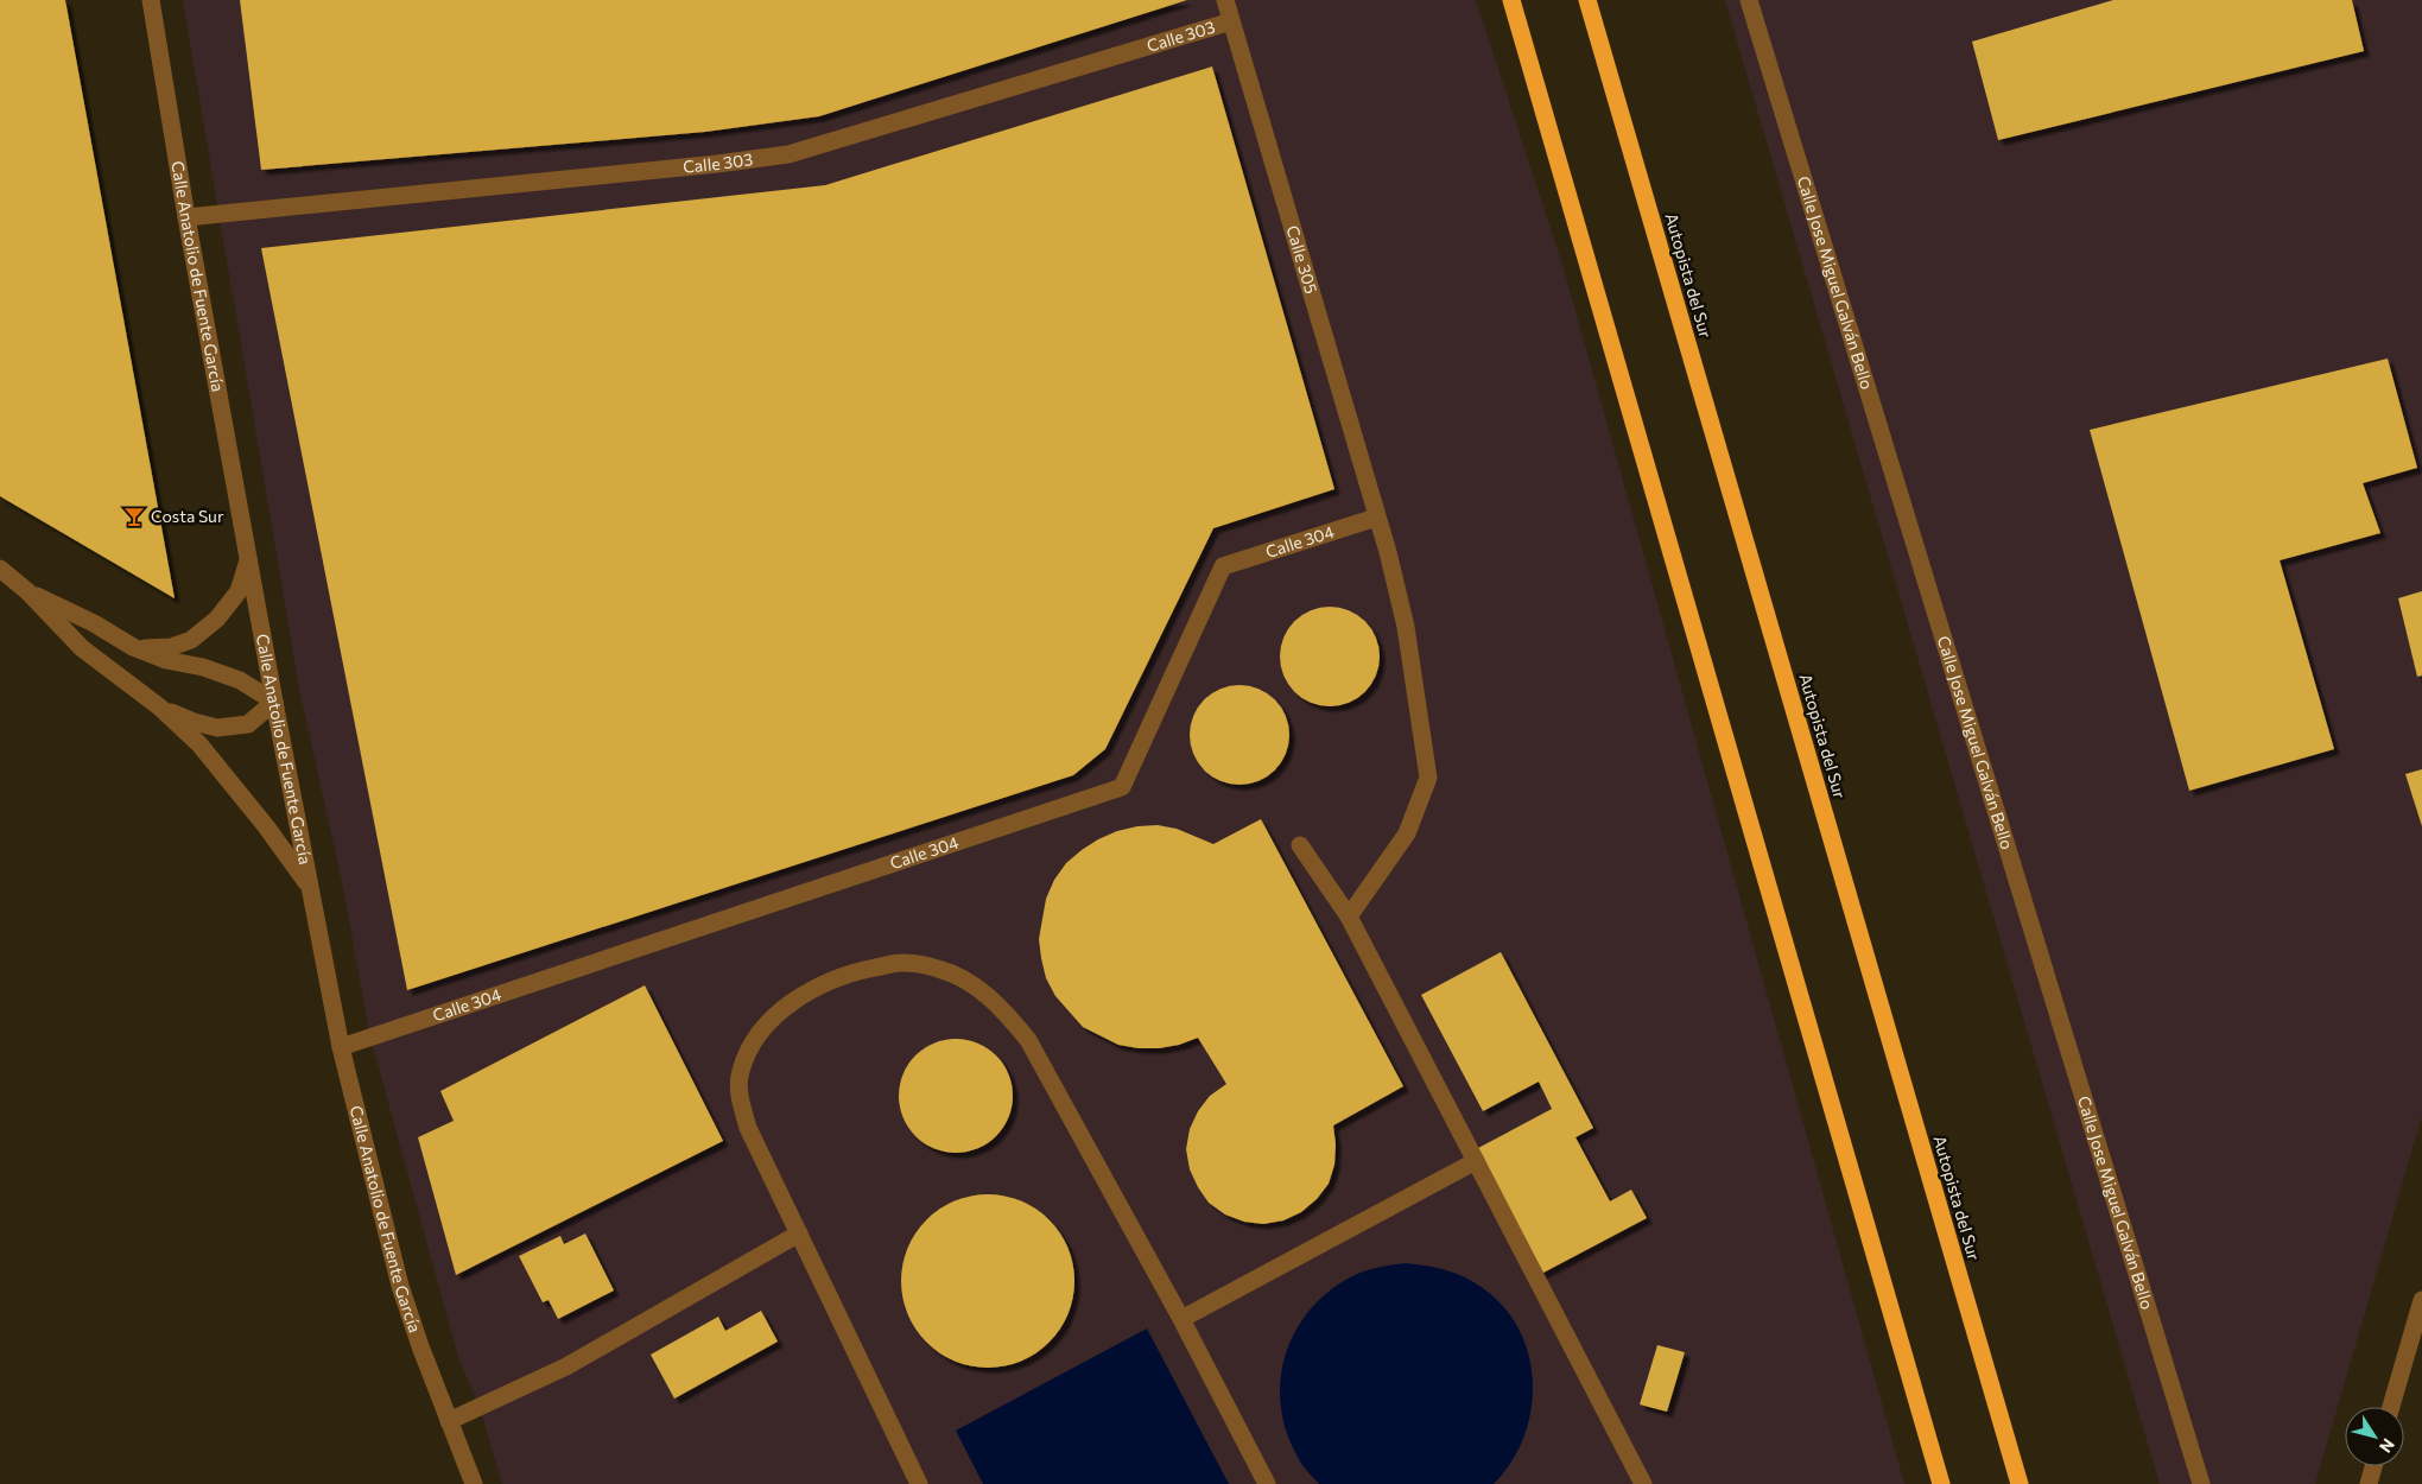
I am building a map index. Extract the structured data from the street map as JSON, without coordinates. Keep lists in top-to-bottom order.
{
  "streets": {
    "highway": ["Autopista del Sur"],
    "street": [
      "Calle 303",
      "Calle 305",
      "Calle Anatolio de Fuente García",
      "Calle Jose Miguel Galván Bello",
      "Calle 304"
    ]
  },
  "crossings": [
    ["Calle 303", "Calle 305"],
    ["Calle 303", "Calle Anatolio de Fuente García"],
    ["Calle 305", "Calle 304"],
    ["Calle Anatolio de Fuente García", "Calle 304"]
  ],
  "places": {
    "bar": ["Costa Sur"]
  },
  "north": "bottom right"
}
